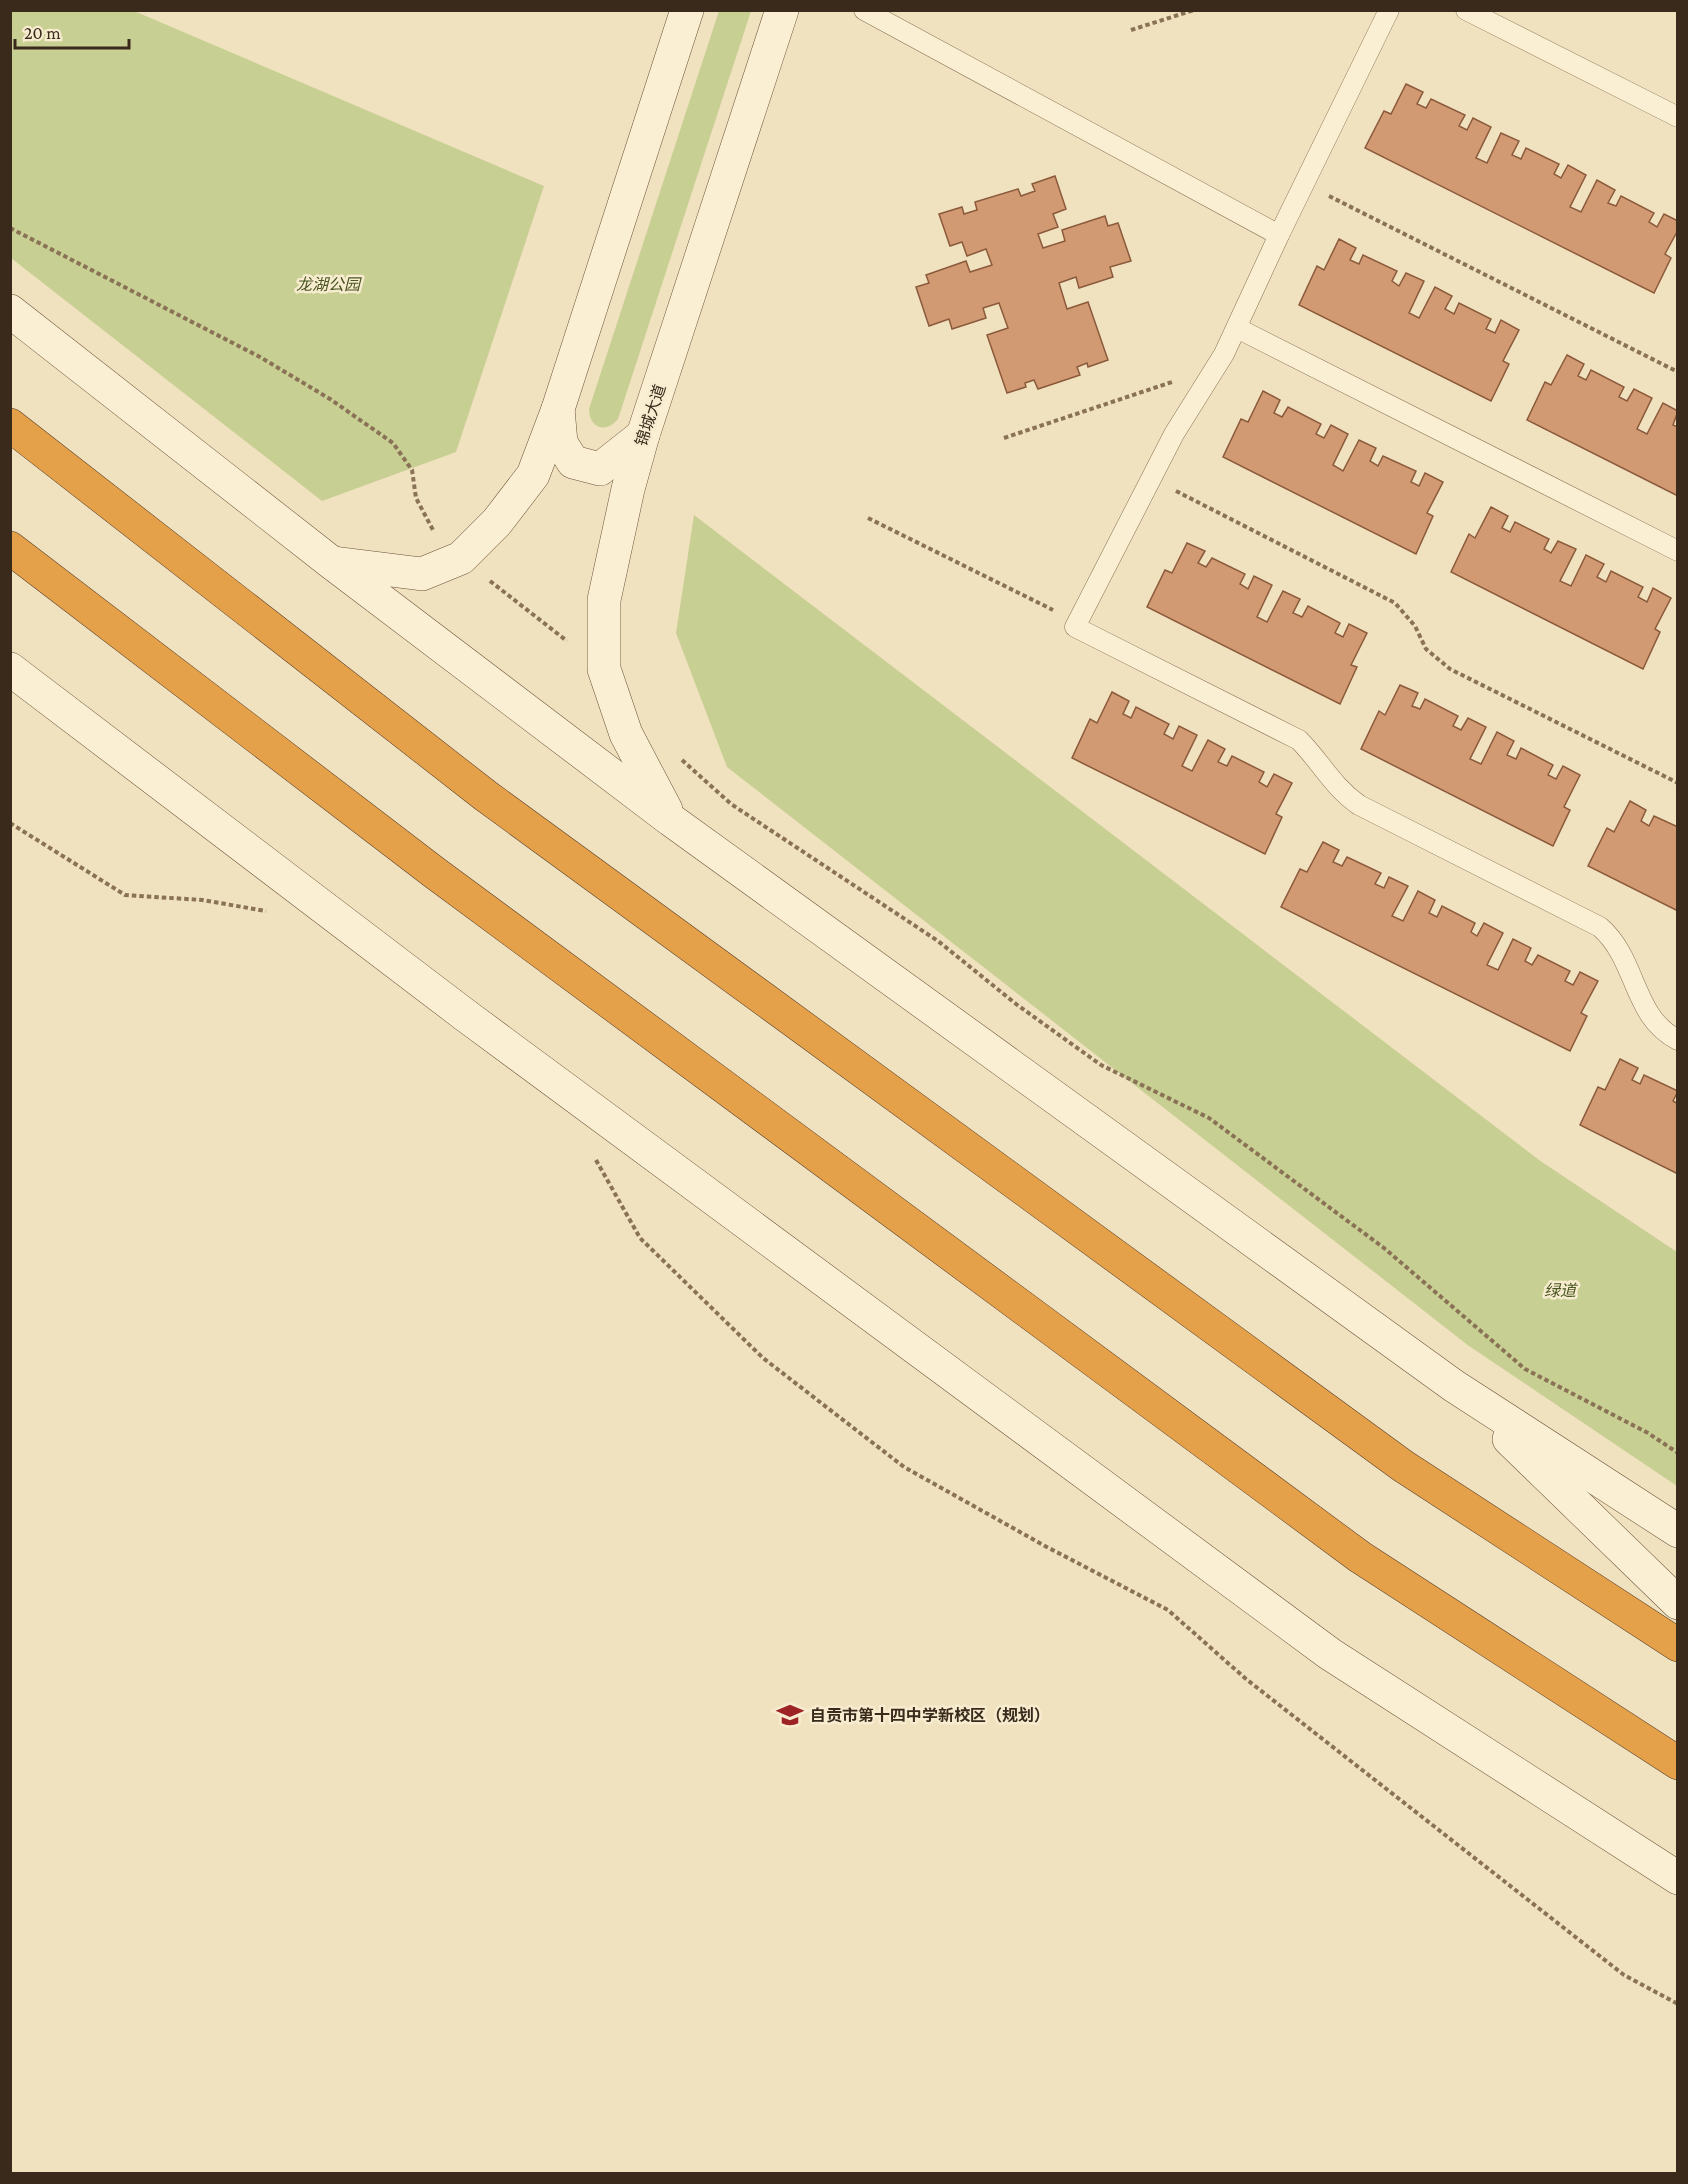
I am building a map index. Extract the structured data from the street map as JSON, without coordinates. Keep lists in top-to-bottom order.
{
  "streets": {
    "street": ["锦城大道"]
  },
  "parks": ["龙湖公园", "绿道"],
  "places": {
    "school or university": ["自贡市第十四中学新校区（规划）"]
  },
  "scale_bar": "20 m"
}
